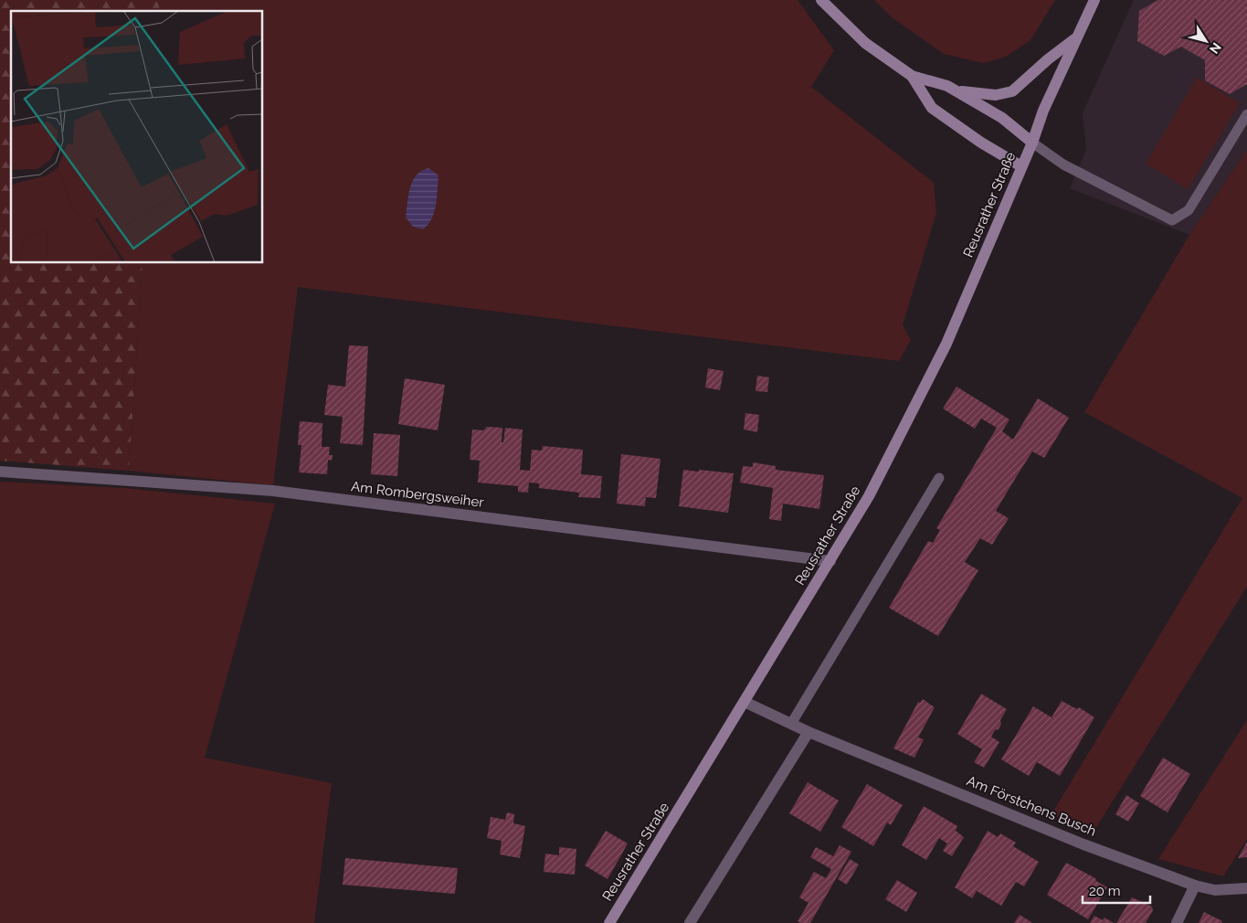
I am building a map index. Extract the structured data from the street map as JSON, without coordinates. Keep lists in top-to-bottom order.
{
  "streets": {
    "main road": ["Reusrather Straße"],
    "street": ["Am Rombergsweiher", "Am Förstchens Busch"]
  },
  "crossings": [
    ["Reusrather Straße", "Am Rombergsweiher"],
    ["Reusrather Straße", "Am Förstchens Busch"]
  ],
  "scale_bar": "20 m",
  "north": "bottom right"
}
